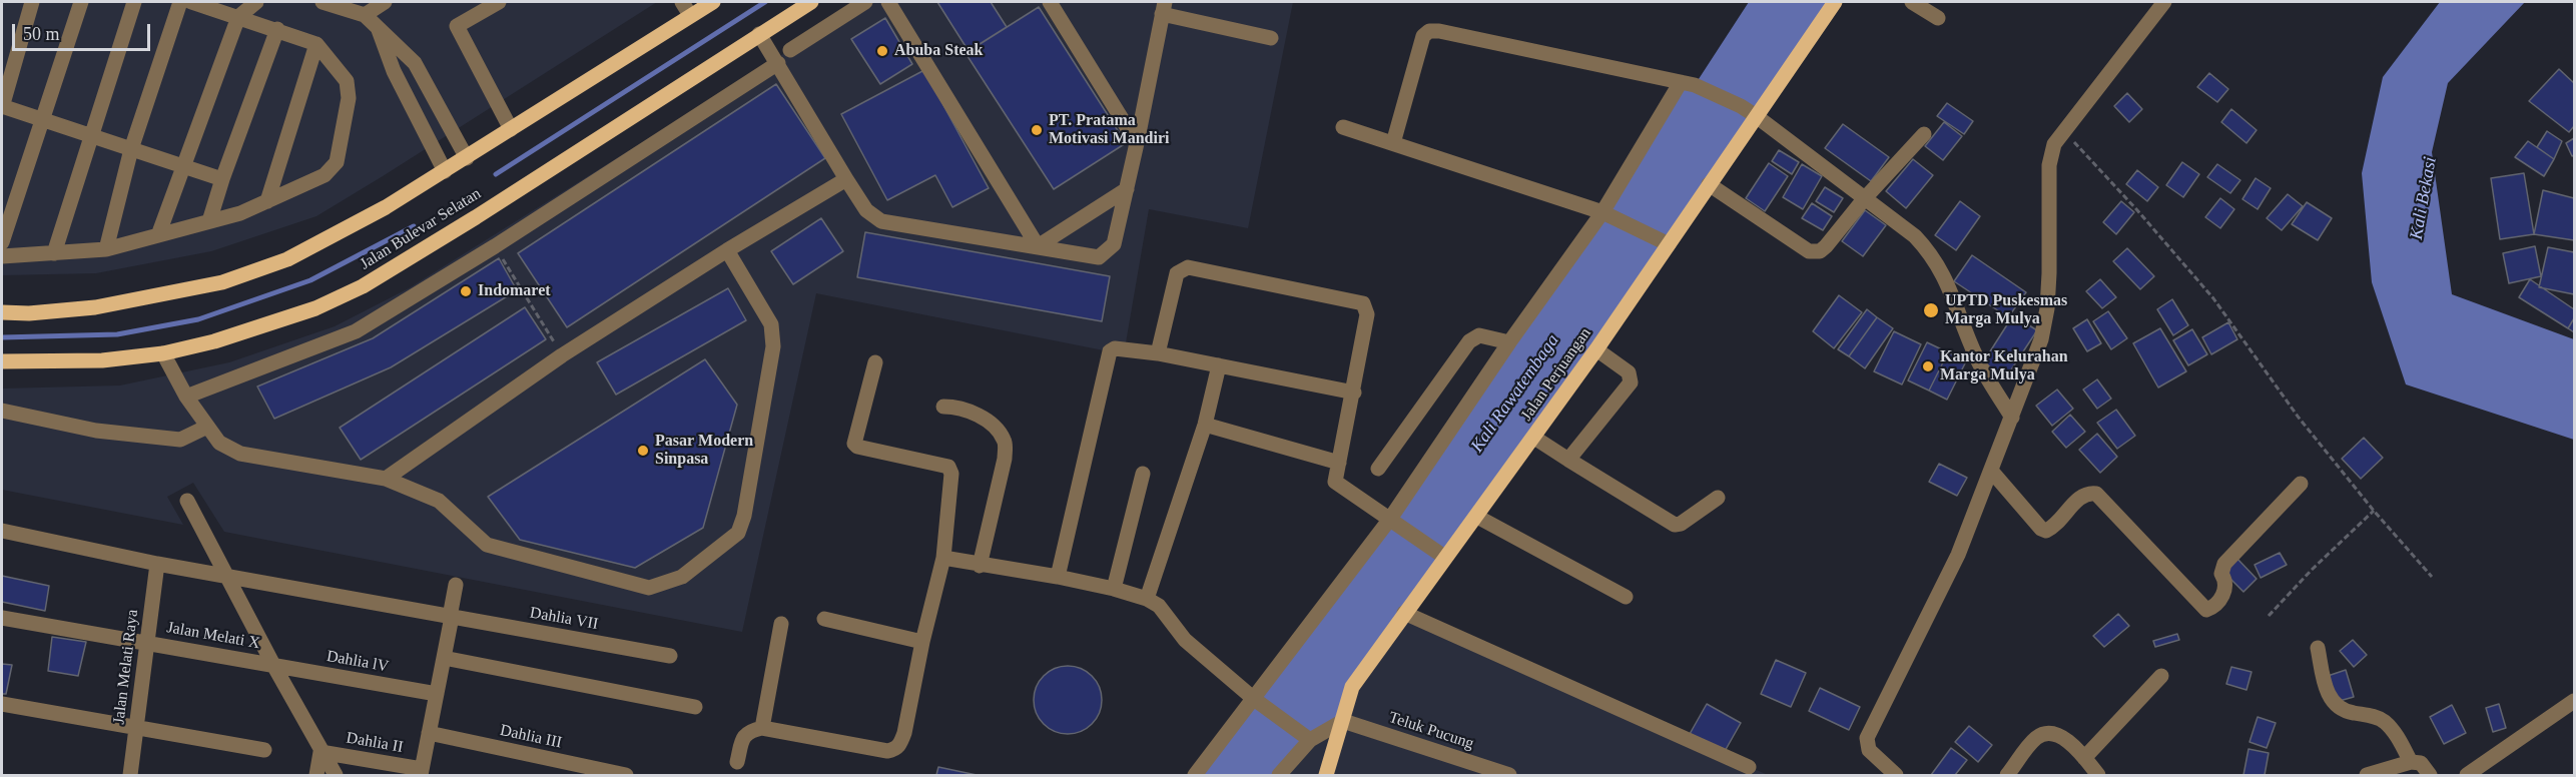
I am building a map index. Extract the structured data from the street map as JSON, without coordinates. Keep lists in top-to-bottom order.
{
  "streets": {
    "main road": ["Jalan Bulevar Selatan", "Jalan Perjuangan"],
    "street": [
      "Dahlia VII",
      "Jalan Melati X",
      "Dahlia lV",
      "Jalan Melati Raya",
      "Teluk Pucung",
      "Dahlia III",
      "Dahlia II"
    ]
  },
  "crossings": [
    ["Jalan Perjuangan", "Teluk Pucung"],
    ["Dahlia VII", "Jalan Melati Raya"],
    ["Jalan Melati X", "Dahlia lV"],
    ["Jalan Melati X", "Jalan Melati Raya"]
  ],
  "water": ["Kali Bekasi", "Kali Rawatembaga"],
  "places": [
    "Abuba Steak",
    "PT. Pratama Motivasi Mandiri",
    "Indomaret",
    "UPTD Puskesmas Marga Mulya",
    "Kantor Kelurahan Marga Mulya",
    "Pasar Modern Sinpasa"
  ],
  "scale_bar": "50 m"
}
